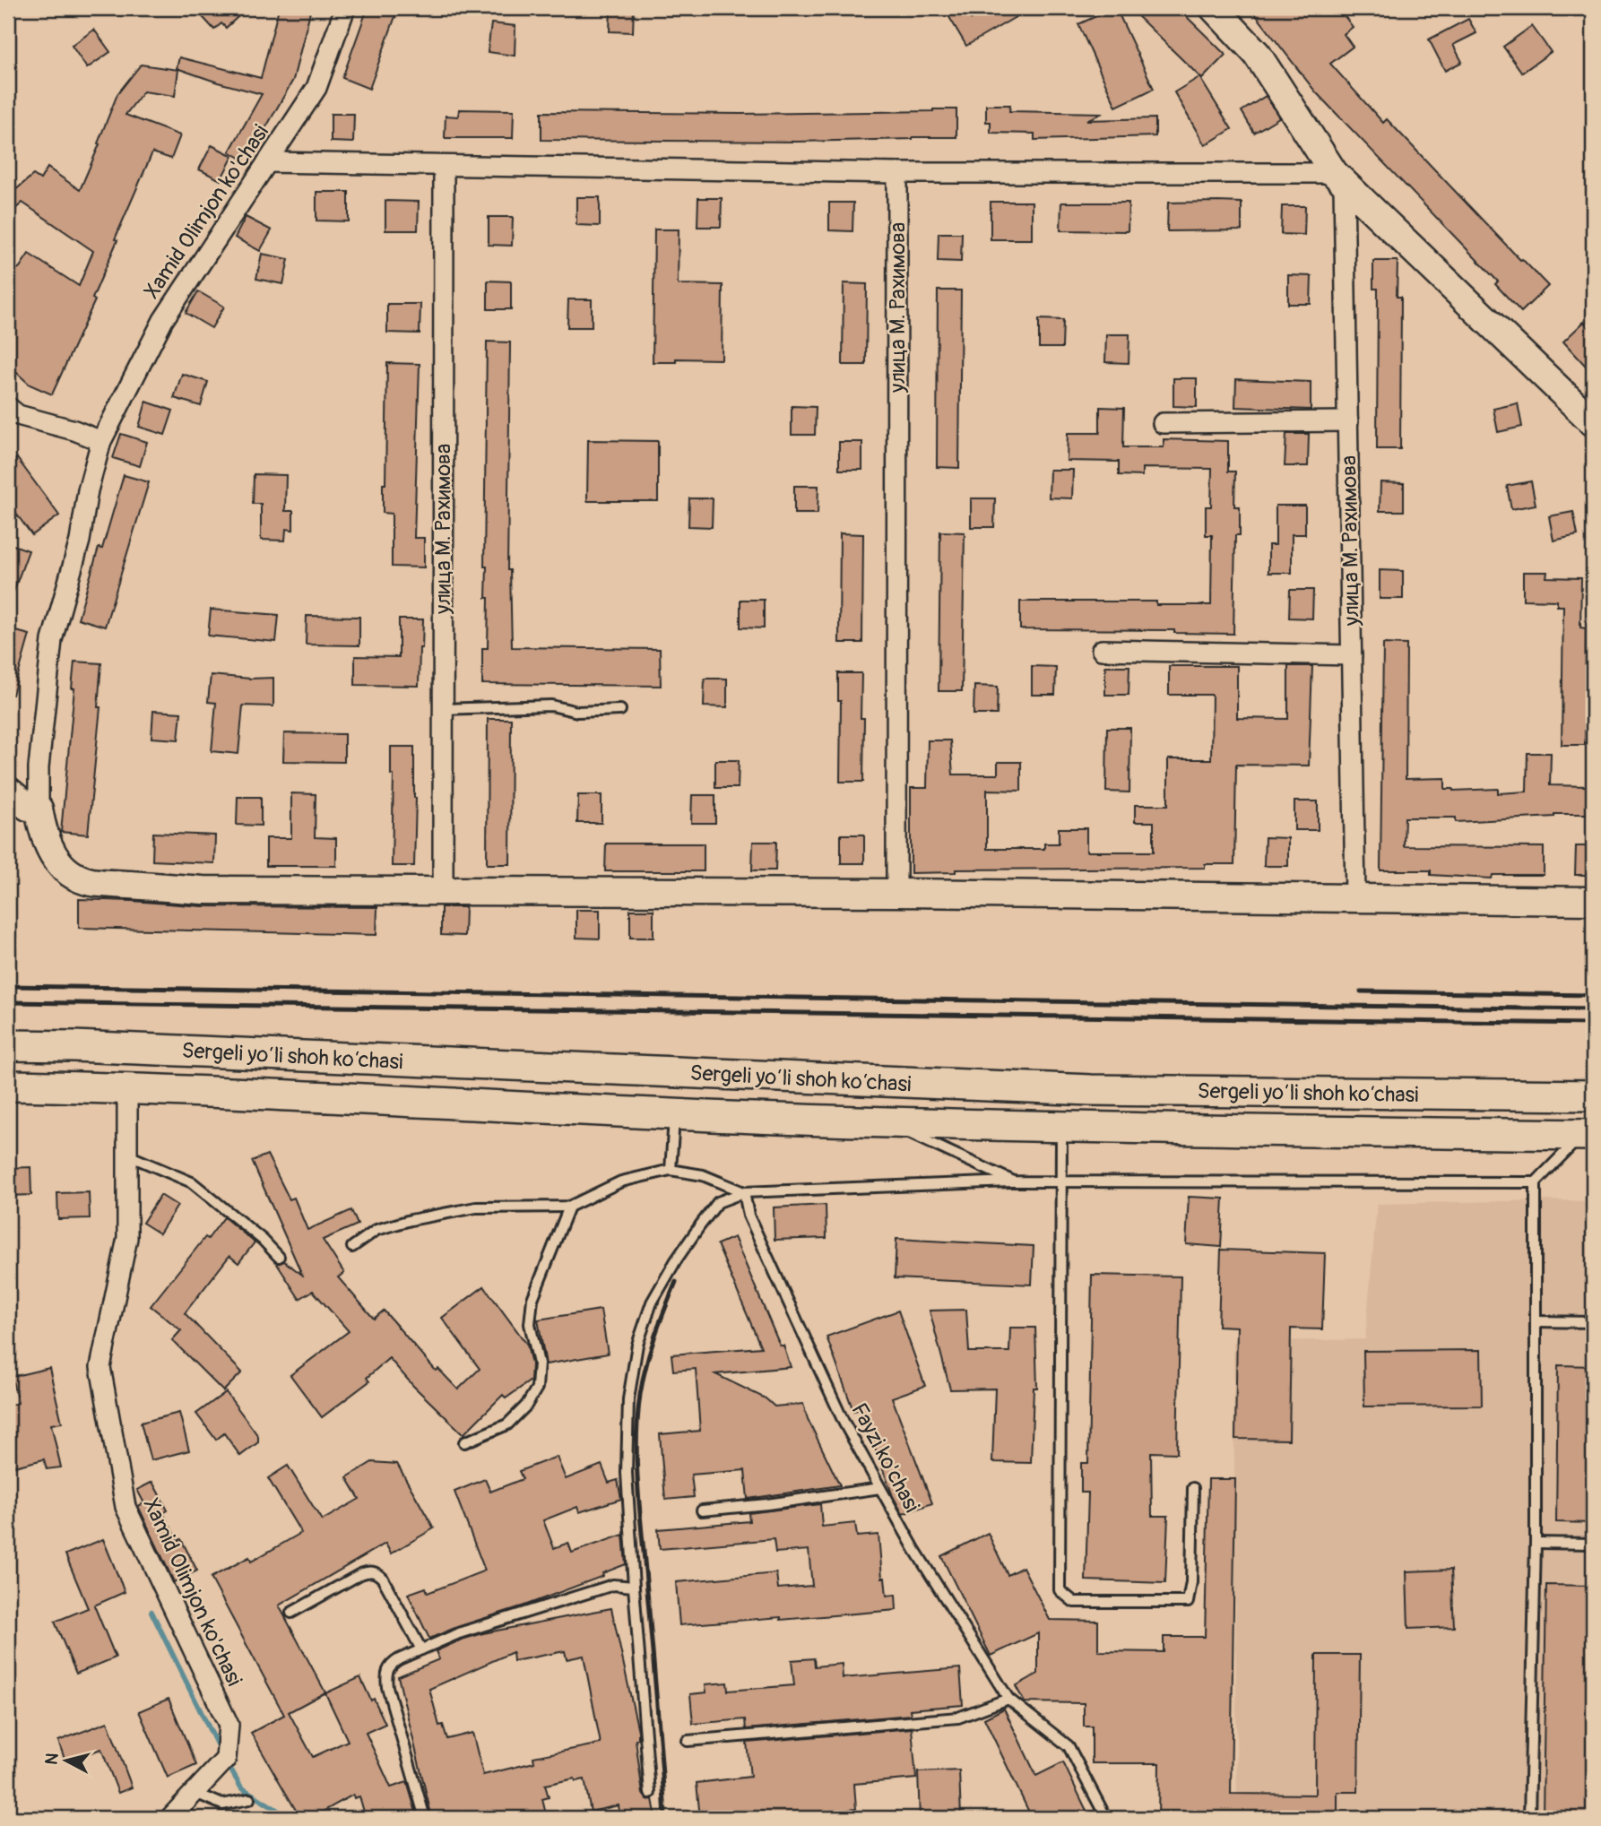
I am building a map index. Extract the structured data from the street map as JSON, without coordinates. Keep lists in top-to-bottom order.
{
  "streets": {
    "main road": ["Sergeli yo‘li shoh ko‘chasi"],
    "street": ["Xamid Olimjon ko'chasi", "улица М. Рахимова"],
    "lane": ["Fayzi ko'chasi"]
  },
  "crossings": [
    ["Xamid Olimjon ko'chasi", "Sergeli yo‘li shoh ko‘chasi"]
  ],
  "north": "left"
}
